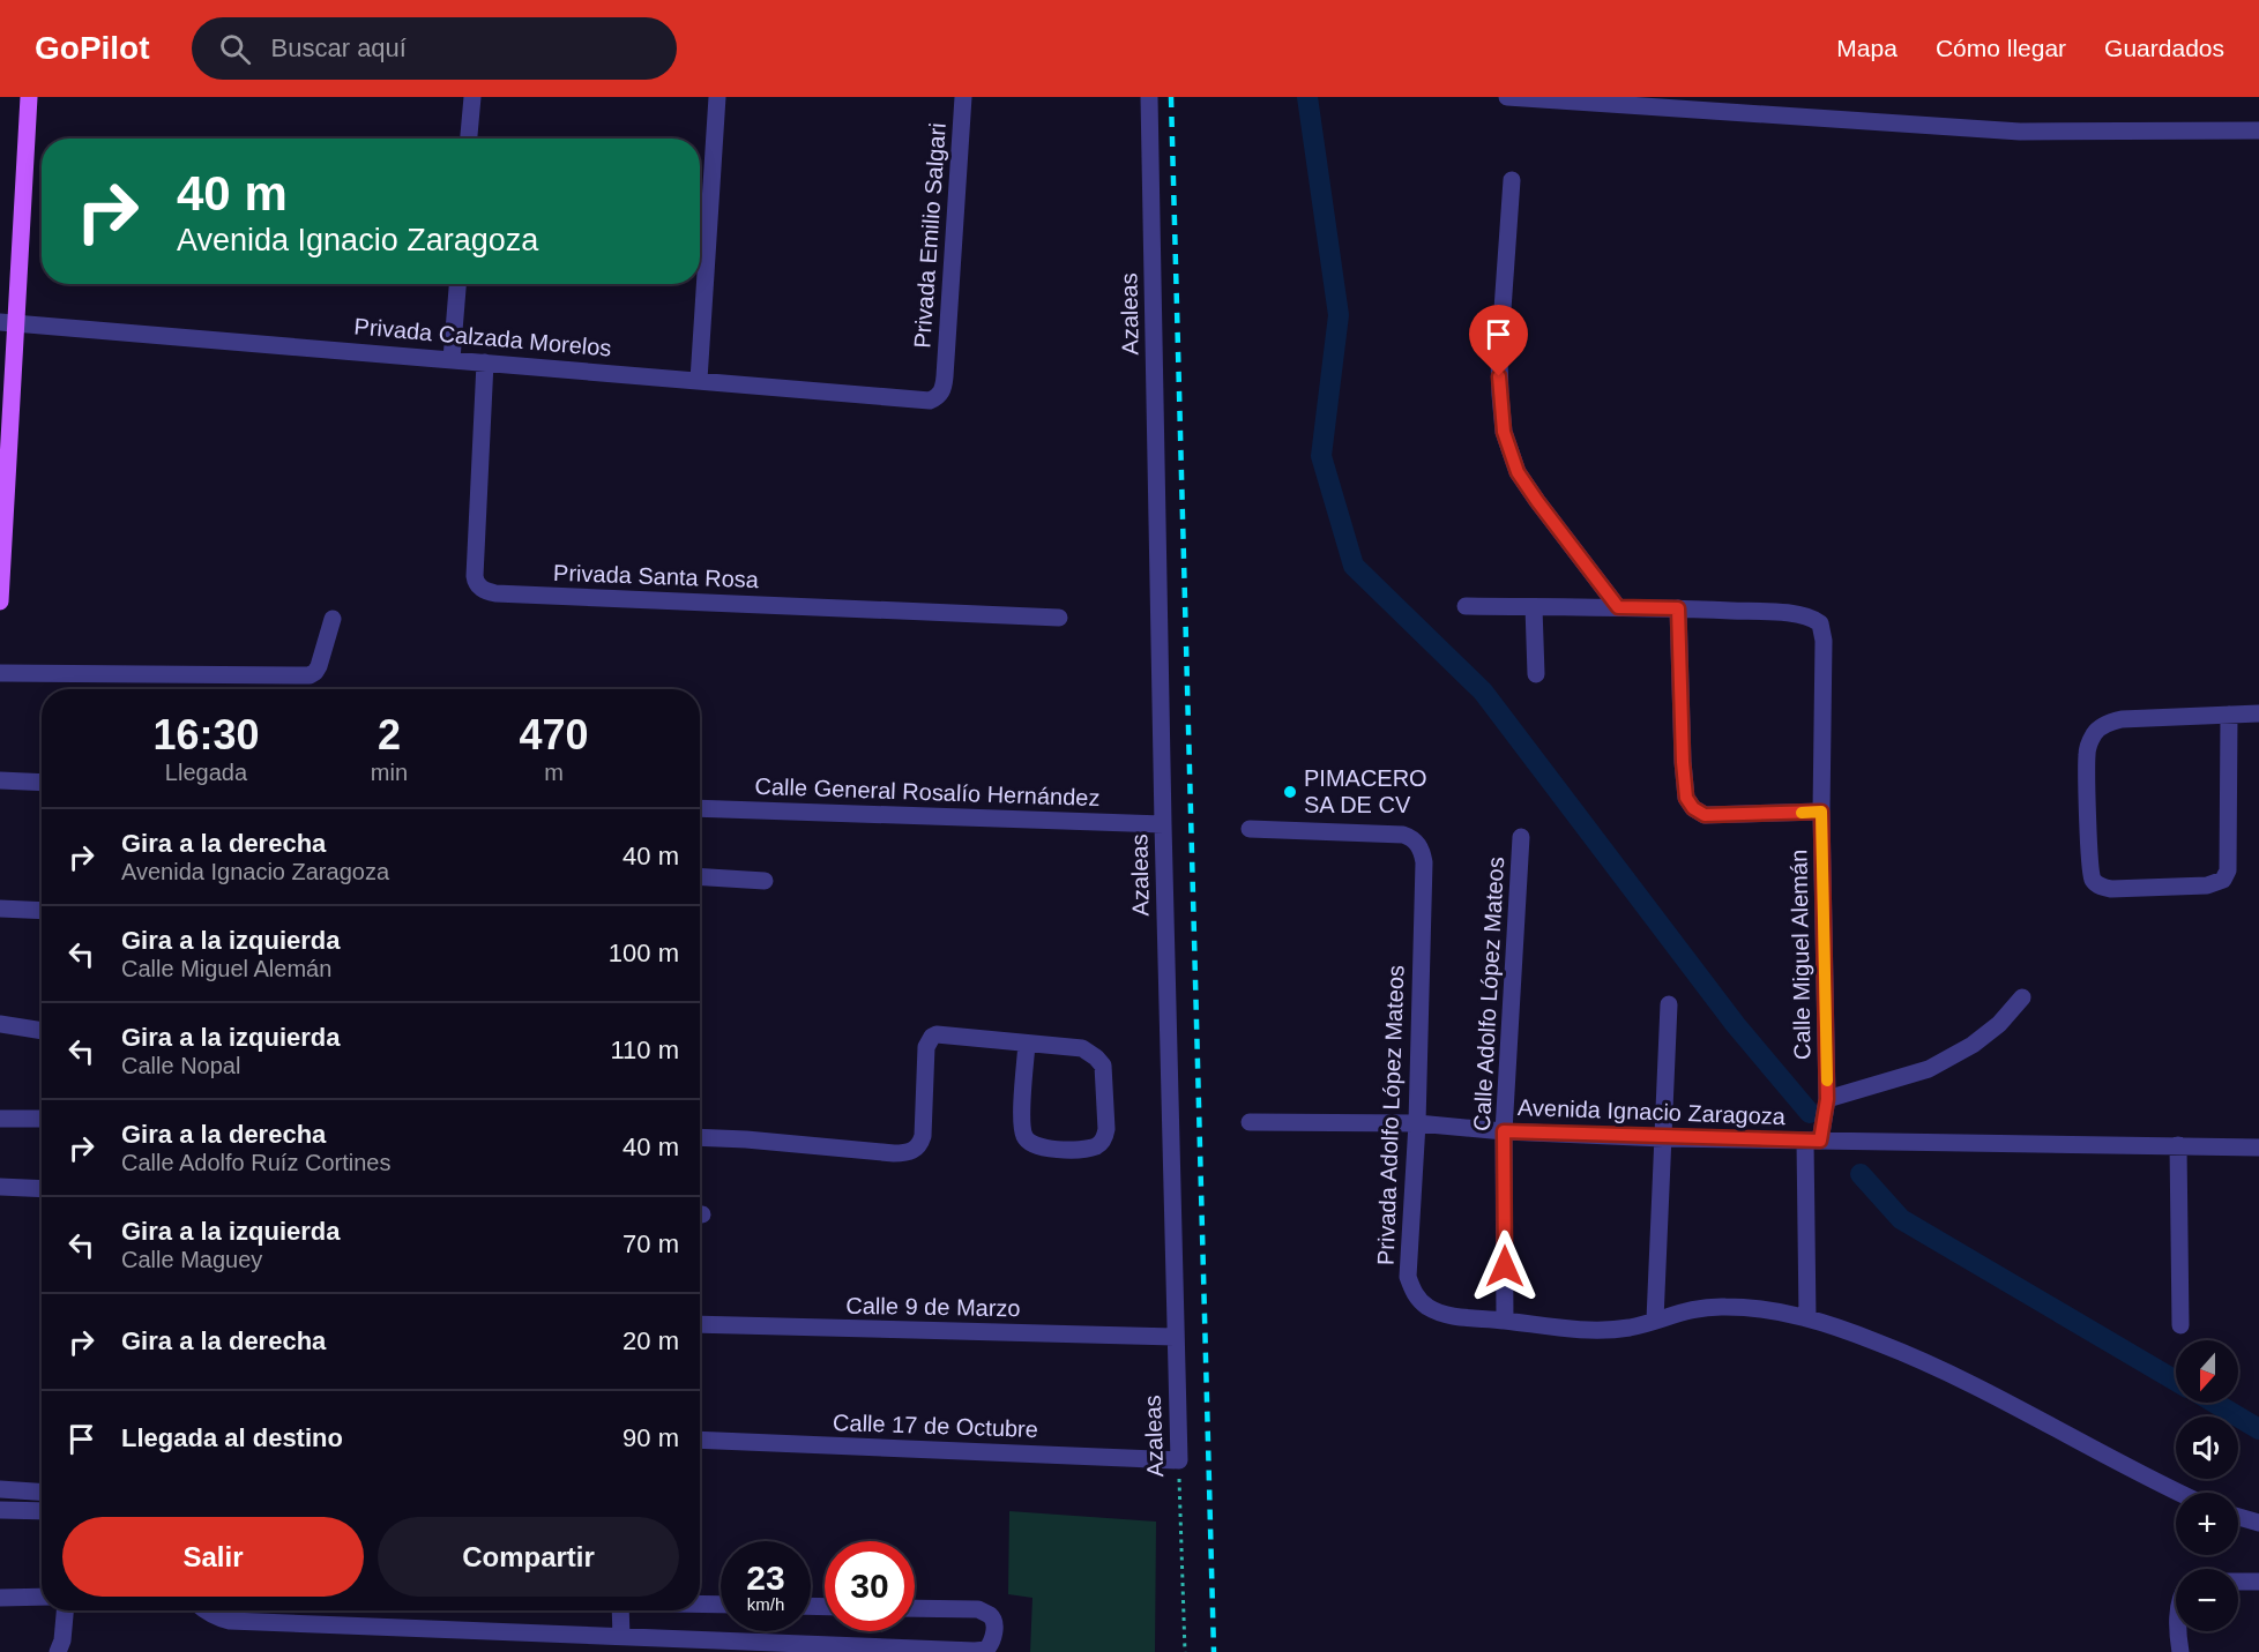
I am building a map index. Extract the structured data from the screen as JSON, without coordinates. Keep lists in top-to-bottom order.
{
  "streets": {
    "street": [
      "Privada Emilio Salgari",
      "Azaleas",
      "Privada Calzada Morelos",
      "Privada Santa Rosa",
      "Calle General Rosalío Hernández",
      "Calle Miguel Alemán",
      "Calle Adolfo López Mateos",
      "Avenida Ignacio Zaragoza",
      "Privada Adolfo López Mateos",
      "Calle 9 de Marzo",
      "Calle 17 de Octubre"
    ]
  },
  "crossings": [
    ["Privada Emilio Salgari", "Privada Calzada Morelos"],
    ["Azaleas", "Calle General Rosalío Hernández"],
    ["Azaleas", "Calle 9 de Marzo"],
    ["Azaleas", "Calle 17 de Octubre"],
    ["Privada Calzada Morelos", "Privada Santa Rosa"],
    ["Calle Miguel Alemán", "Avenida Ignacio Zaragoza"],
    ["Calle Miguel Alemán", "Privada Adolfo López Mateos"],
    ["Calle Adolfo López Mateos", "Avenida Ignacio Zaragoza"],
    ["Calle Adolfo López Mateos", "Privada Adolfo López Mateos"],
    ["Avenida Ignacio Zaragoza", "Privada Adolfo López Mateos"]
  ],
  "places": ["PIMACERO SA DE CV"],
  "north": "bottom",
  "page": {
    "header": "GoPilot",
    "search": "Buscar aquí",
    "nav": ["Mapa", "Cómo llegar", "Guardados"],
    "turn": ["40 m", "Avenida Ignacio Zaragoza"],
    "eta": [
      "16:30",
      "Llegada",
      "2",
      "min",
      "470",
      "m"
    ],
    "list": [
      {
        "name": "Gira a la derecha",
        "note": "Avenida Ignacio Zaragoza",
        "value": "40 m"
      },
      {
        "name": "Gira a la izquierda",
        "note": "Calle Miguel Alemán",
        "value": "100 m"
      },
      {
        "name": "Gira a la izquierda",
        "note": "Calle Nopal",
        "value": "110 m"
      },
      {
        "name": "Gira a la derecha",
        "note": "Calle Adolfo Ruíz Cortines",
        "value": "40 m"
      },
      {
        "name": "Gira a la izquierda",
        "note": "Calle Maguey",
        "value": "70 m"
      },
      {
        "name": "Gira a la derecha",
        "value": "20 m"
      },
      {
        "name": "Llegada al destino",
        "value": "90 m"
      }
    ],
    "map_buttons": ["+", "−"],
    "buttons": ["Salir", "Compartir"],
    "speed": "23 km/h",
    "limit": "30"
  }
}
